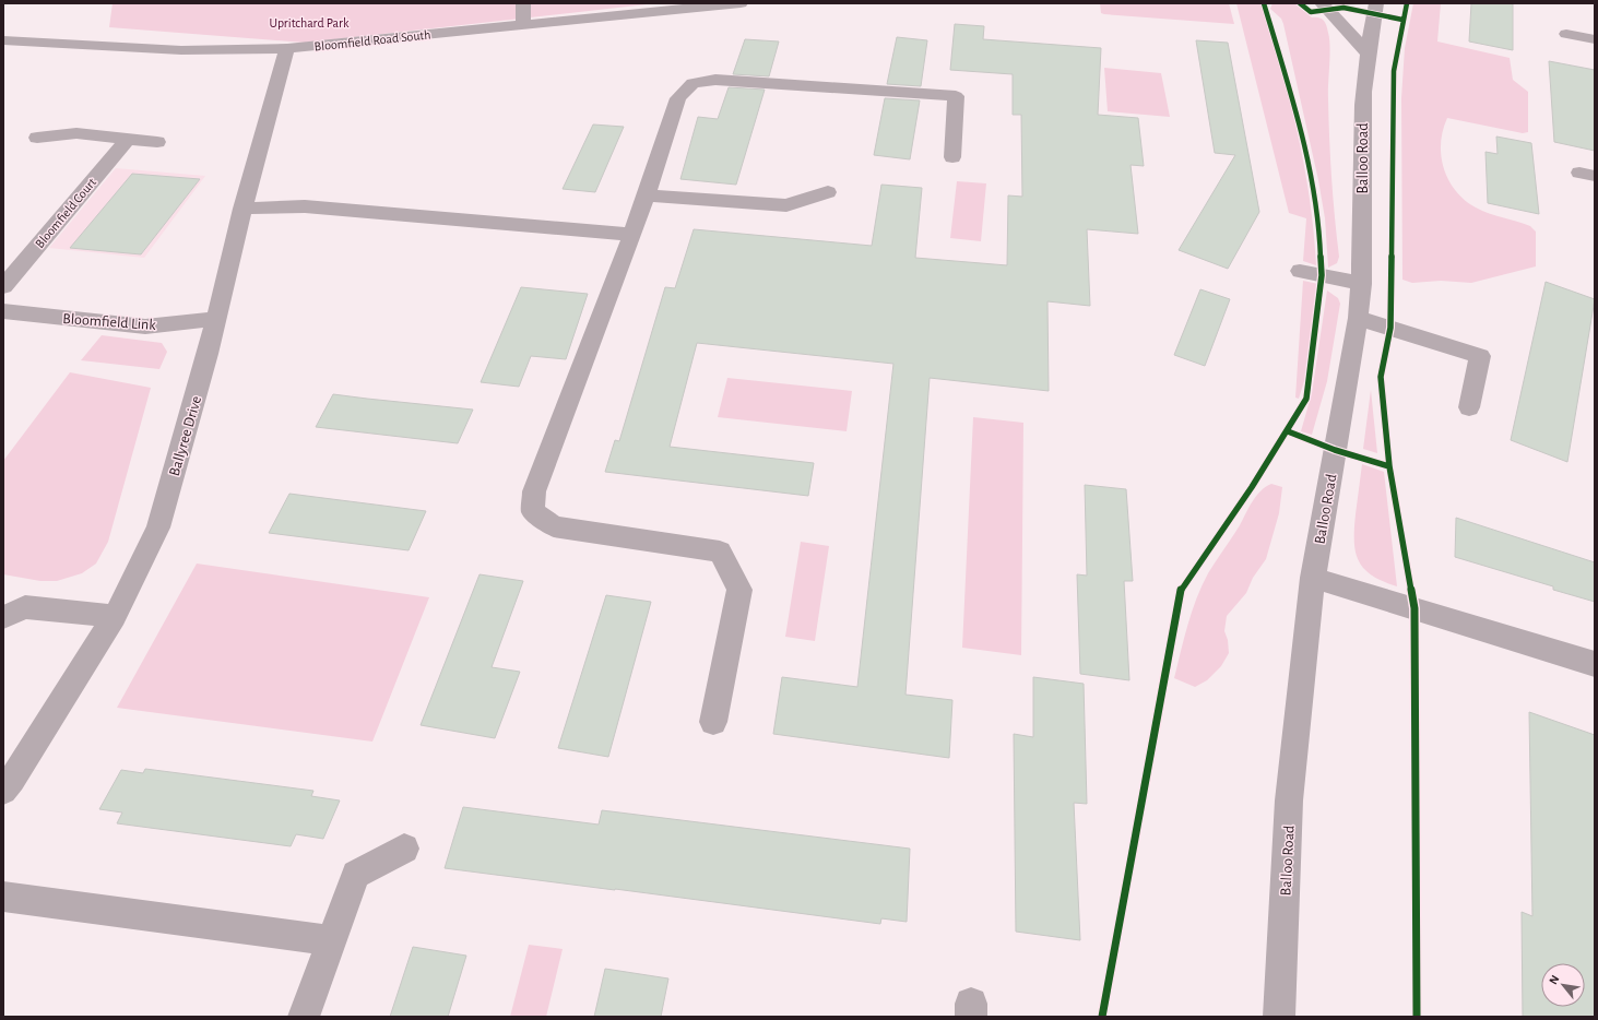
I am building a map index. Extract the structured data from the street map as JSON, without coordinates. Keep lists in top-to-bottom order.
{
  "streets": {
    "street": [
      "Bloomfield Road South",
      "Balloo Road",
      "Bloomfield Court",
      "Bloomfield Link",
      "Ballyree Drive"
    ]
  },
  "crossings": [
    ["Bloomfield Road South", "Ballyree Drive"],
    ["Bloomfield Link", "Ballyree Drive"]
  ],
  "parks": ["Upritchard Park"],
  "north": "top left"
}
